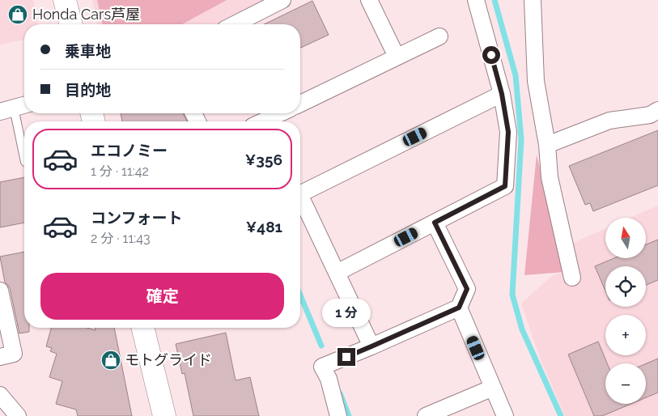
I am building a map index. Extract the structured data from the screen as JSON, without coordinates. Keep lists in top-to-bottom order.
{
  "places": {
    "shop": ["Honda Cars芦屋", "モトグライド"]
  },
  "north": "top",
  "page": {
    "banner": ["乗車地", "目的地"],
    "list": [
      {
        "name": "エコノミー",
        "note": "1 分 · 11:42",
        "value": "¥356"
      },
      {
        "name": "コンフォート",
        "note": "2 分 · 11:43",
        "value": "¥481"
      }
    ],
    "map_buttons": ["+", "−"],
    "buttons": "確定",
    "bubble": "1 分"
  }
}
